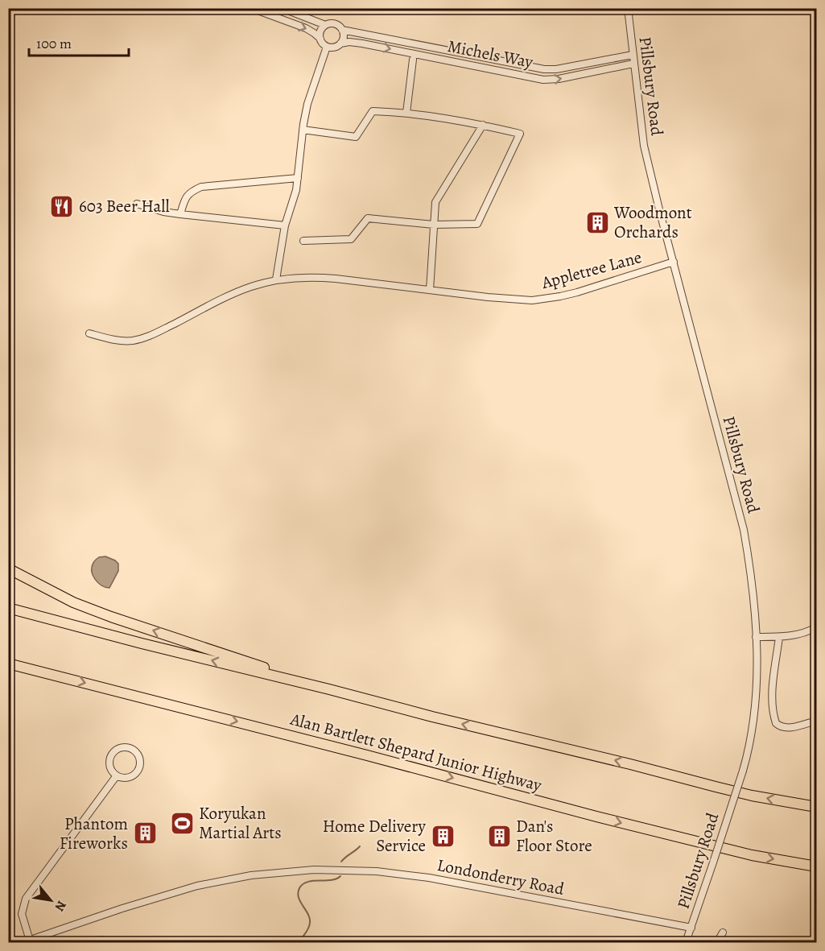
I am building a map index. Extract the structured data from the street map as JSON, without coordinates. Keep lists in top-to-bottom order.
{
  "streets": {
    "highway": ["Alan Bartlett Shepard Junior Highway"],
    "street": [
      "Michels Way",
      "Pillsbury Road",
      "Appletree Lane",
      "Londonderry Road"
    ]
  },
  "crossings": [
    ["Michels Way", "Pillsbury Road"],
    ["Pillsbury Road", "Appletree Lane"],
    ["Pillsbury Road", "Londonderry Road"]
  ],
  "places": {
    "restaurant": ["603 Beer Hall"],
    "building": [
      "Woodmont Orchards",
      "Phantom Fireworks",
      "Home Delivery Service",
      "Dan's Floor Store"
    ],
    "sports": ["Koryukan Martial Arts"]
  },
  "scale_bar": "100 m",
  "north": "bottom right"
}
